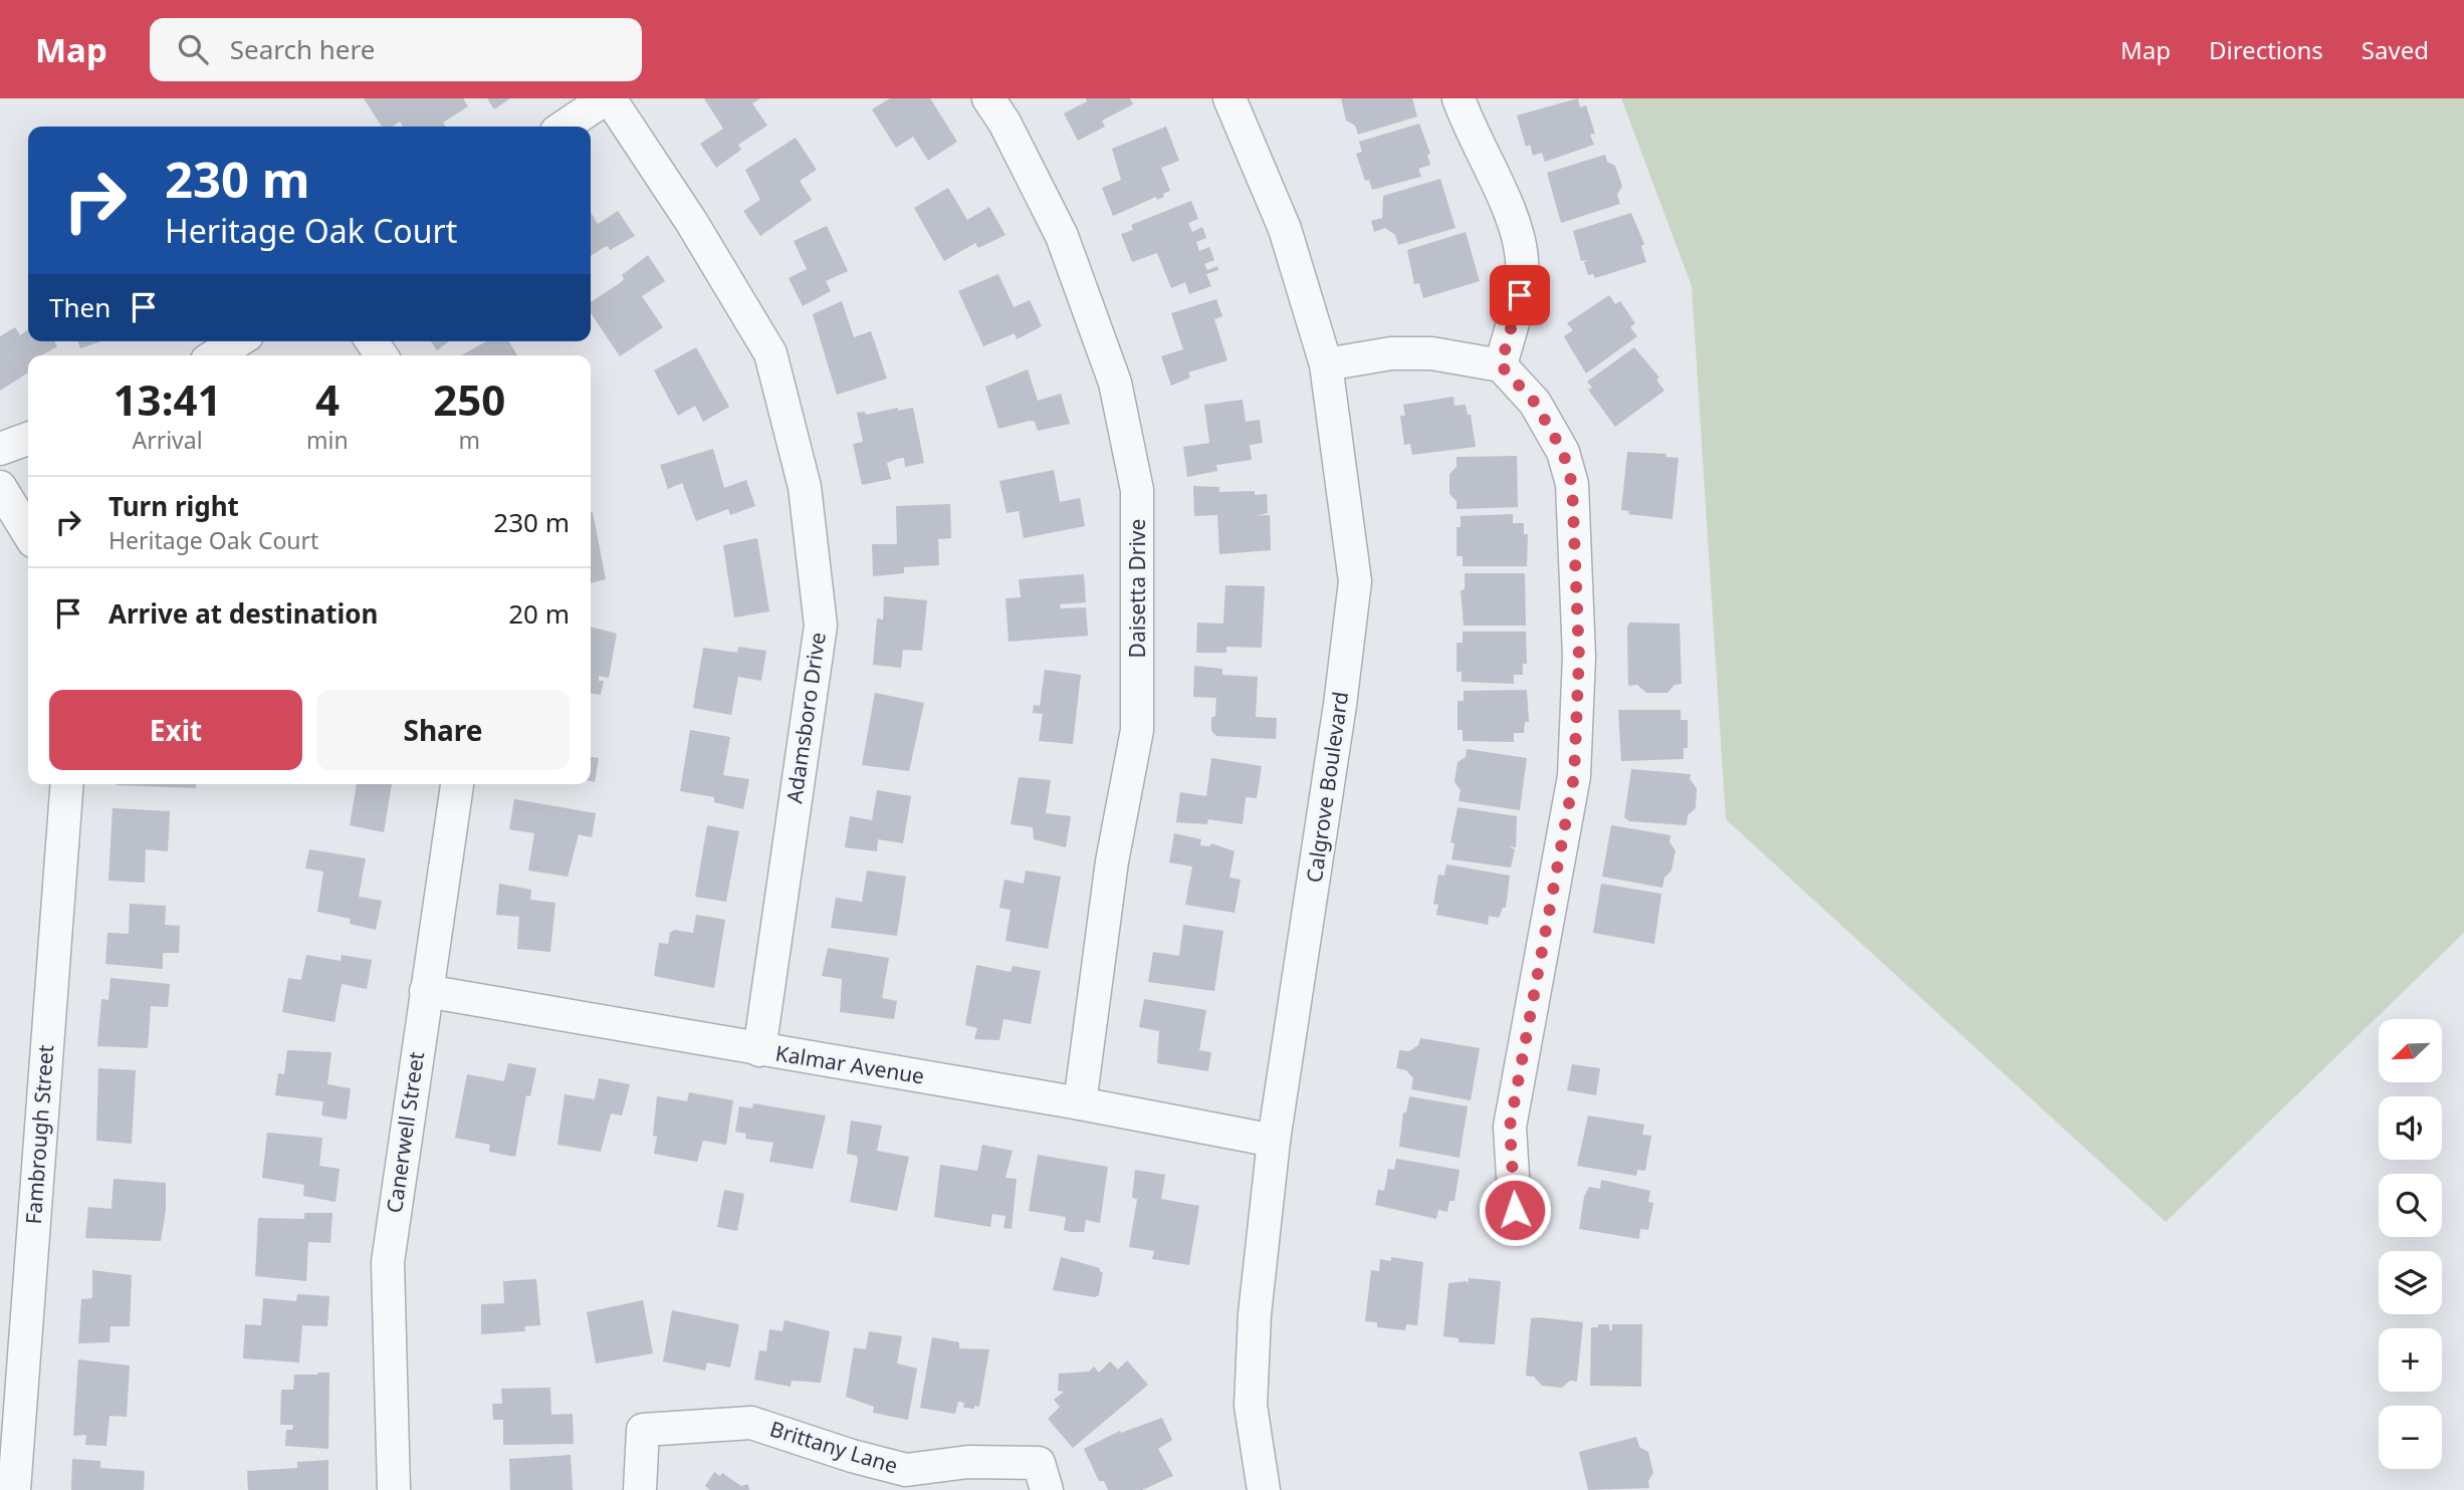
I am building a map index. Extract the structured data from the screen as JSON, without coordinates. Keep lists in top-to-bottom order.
{
  "streets": {
    "street": [
      "Daisetta Drive",
      "Adamsboro Drive",
      "Calgrove Boulevard",
      "Kalmar Avenue",
      "Canerwell Street",
      "Fambrough Street",
      "Brittany Lane"
    ]
  },
  "crossings": [
    ["Daisetta Drive", "Kalmar Avenue"],
    ["Adamsboro Drive", "Kalmar Avenue"],
    ["Calgrove Boulevard", "Kalmar Avenue"],
    ["Kalmar Avenue", "Canerwell Street"]
  ],
  "north": "bottom left",
  "page": {
    "header": "Map",
    "search": "Search here",
    "nav": ["Map", "Directions", "Saved"],
    "turn": ["230 m", "Heritage Oak Court"],
    "then": "Then",
    "eta": [
      "13:41",
      "Arrival",
      "4",
      "min",
      "250",
      "m"
    ],
    "list": [
      {
        "name": "Turn right",
        "note": "Heritage Oak Court",
        "value": "230 m"
      },
      {
        "name": "Arrive at destination",
        "value": "20 m"
      }
    ],
    "buttons": ["Exit", "Share"],
    "map_buttons": ["+", "−"]
  }
}
